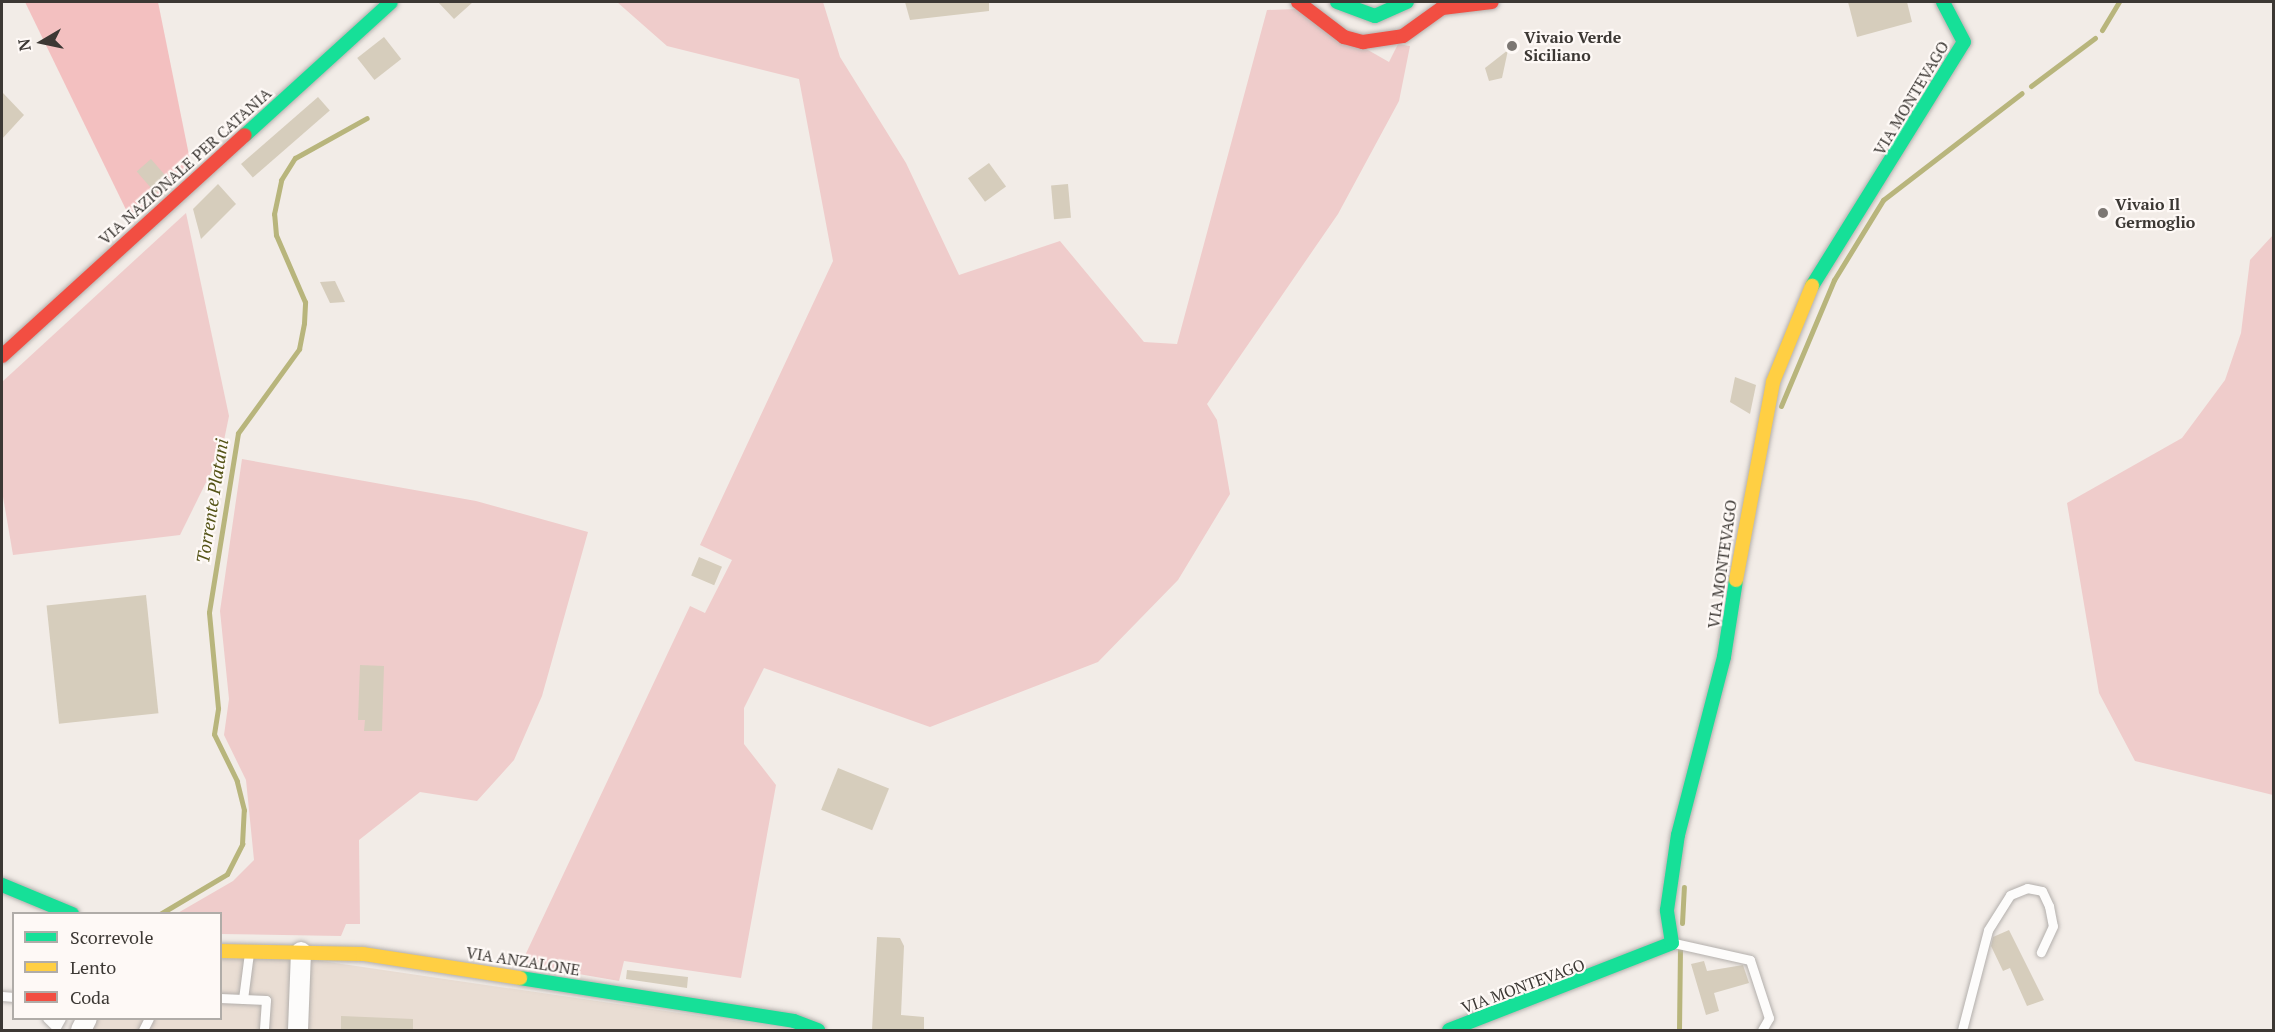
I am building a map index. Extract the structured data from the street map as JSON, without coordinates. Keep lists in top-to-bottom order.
{
  "streets": {
    "street": ["VIA MONTEVAGO", "VIA NAZIONALE PER CATANIA", "VIA ANZALONE"]
  },
  "water": ["Torrente Platani"],
  "places": ["Vivaio Verde Siciliano", "Vivaio Il Germoglio"],
  "legend": ["Scorrevole", "Lento", "Coda"],
  "north": "left"
}
